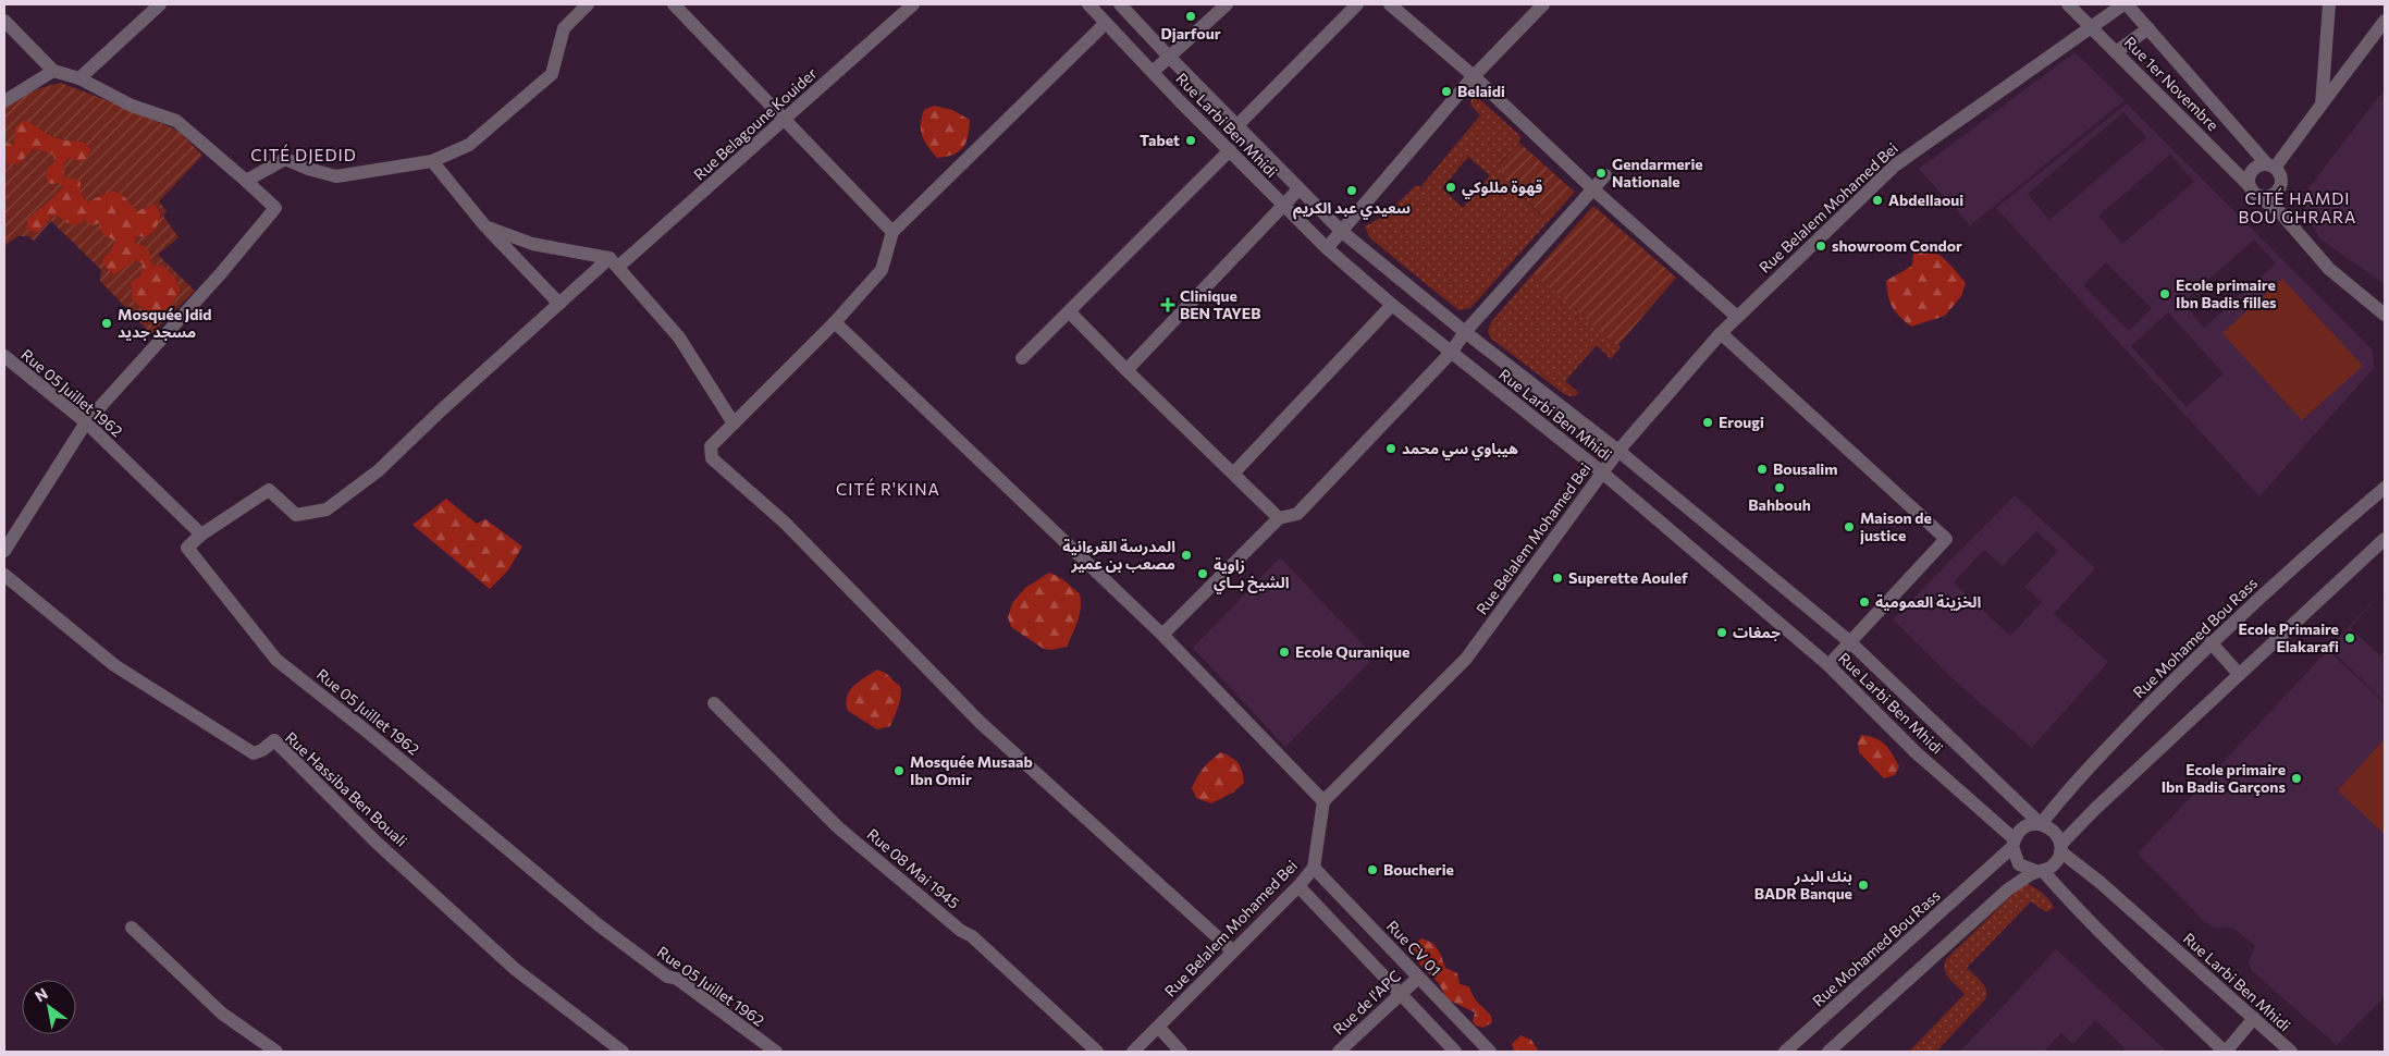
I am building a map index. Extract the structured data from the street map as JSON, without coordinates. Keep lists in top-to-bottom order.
{
  "streets": {
    "street": [
      "Rue 1er Novembre",
      "Rue Belagoune Kouider",
      "Rue Larbi Ben Mhidi",
      "Rue Belalem Mohamed Bei",
      "Rue 05 Juillet 1962",
      "Rue Mohamed Bou Rass",
      "Rue Hassiba Ben Bouali",
      "Rue 08 Mai 1945",
      "Rue CV 01",
      "Rue de l'APC"
    ]
  },
  "crossings": [
    ["Rue 1er Novembre", "Rue Belalem Mohamed Bei"],
    ["Rue Belagoune Kouider", "Rue 05 Juillet 1962"],
    ["Rue Larbi Ben Mhidi", "Rue Belalem Mohamed Bei"],
    ["Rue Larbi Ben Mhidi", "Rue Mohamed Bou Rass"],
    ["Rue Belalem Mohamed Bei", "Rue CV 01"],
    ["Rue CV 01", "Rue de l'APC"]
  ],
  "districts": ["CITÉ DJEDID", "CITÉ HAMDI BOU GHRARA", "CITÉ R'KINA"],
  "places": {
    "other": [
      "Djarfour",
      "Belaidi",
      "Tabet",
      "Gendarmerie Nationale",
      "قهوة مللوكي",
      "سعيدي عبد الكريم",
      "Abdellaoui",
      "showroom Condor",
      "Ecole primaire Ibn Badis filles",
      "Mosquée Jdid مسجد جديد",
      "Erougi",
      "هيباوي سي محمد",
      "Bousalim",
      "Bahbouh",
      "Maison de justice",
      "المدرسة القرءانية مصعب بن عمير",
      "زاوية الشيخ بــاي",
      "Superette Aoulef",
      "الخزينة العمومية",
      "جمغات",
      "Ecole Primaire Elakarafi",
      "Ecole Quranique",
      "Mosquée Musaab Ibn Omir",
      "Ecole primaire Ibn Badis Garçons",
      "Boucherie",
      "بنك البدر BADR Banque"
    ],
    "health": ["Clinique BEN TAYEB"]
  },
  "north": "top left"
}
